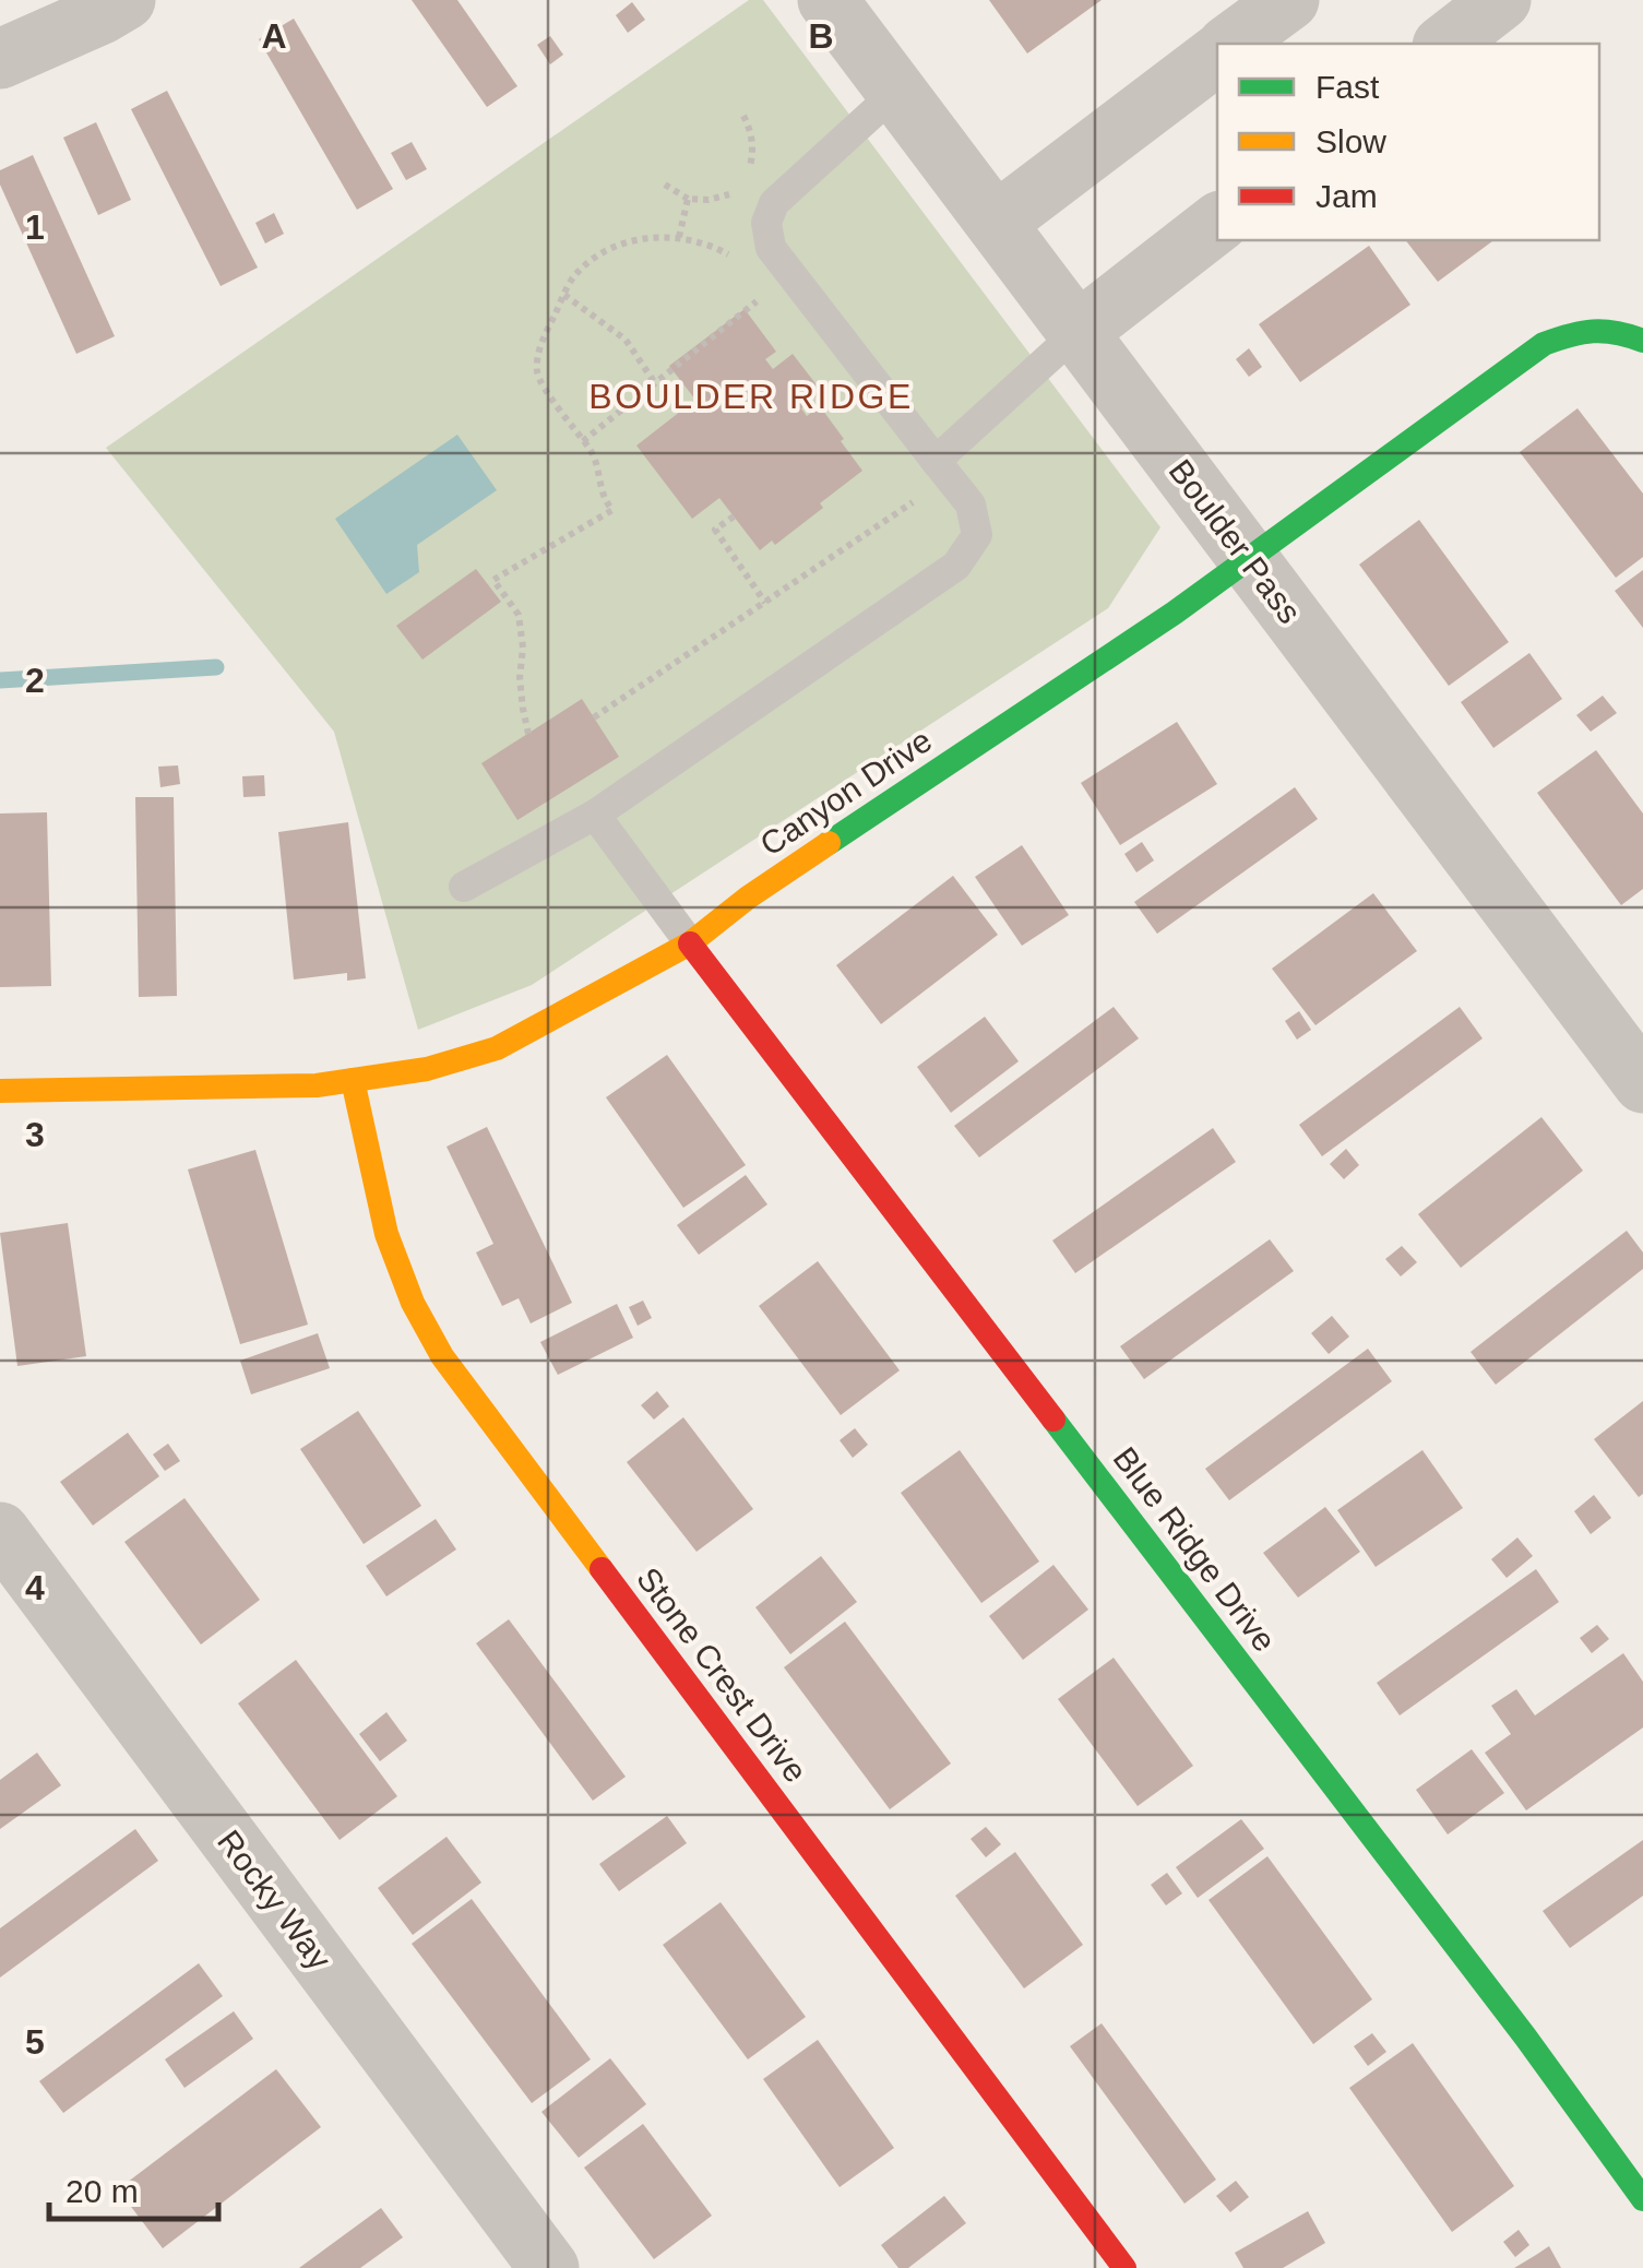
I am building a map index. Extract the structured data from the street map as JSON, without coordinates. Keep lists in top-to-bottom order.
{
  "streets": {
    "street": [
      "Boulder Pass",
      "Canyon Drive",
      "Blue Ridge Drive",
      "Stone Crest Drive",
      "Rocky Way"
    ]
  },
  "crossings": [
    ["Boulder Pass", "Canyon Drive"],
    ["Canyon Drive", "Blue Ridge Drive"],
    ["Canyon Drive", "Stone Crest Drive"]
  ],
  "districts": ["BOULDER RIDGE"],
  "legend": ["Fast", "Slow", "Jam"],
  "scale_bar": "20 m",
  "grid": {
    "columns": ["A", "B"],
    "rows": [
      "1",
      "2",
      "3",
      "4",
      "5"
    ]
  }
}
